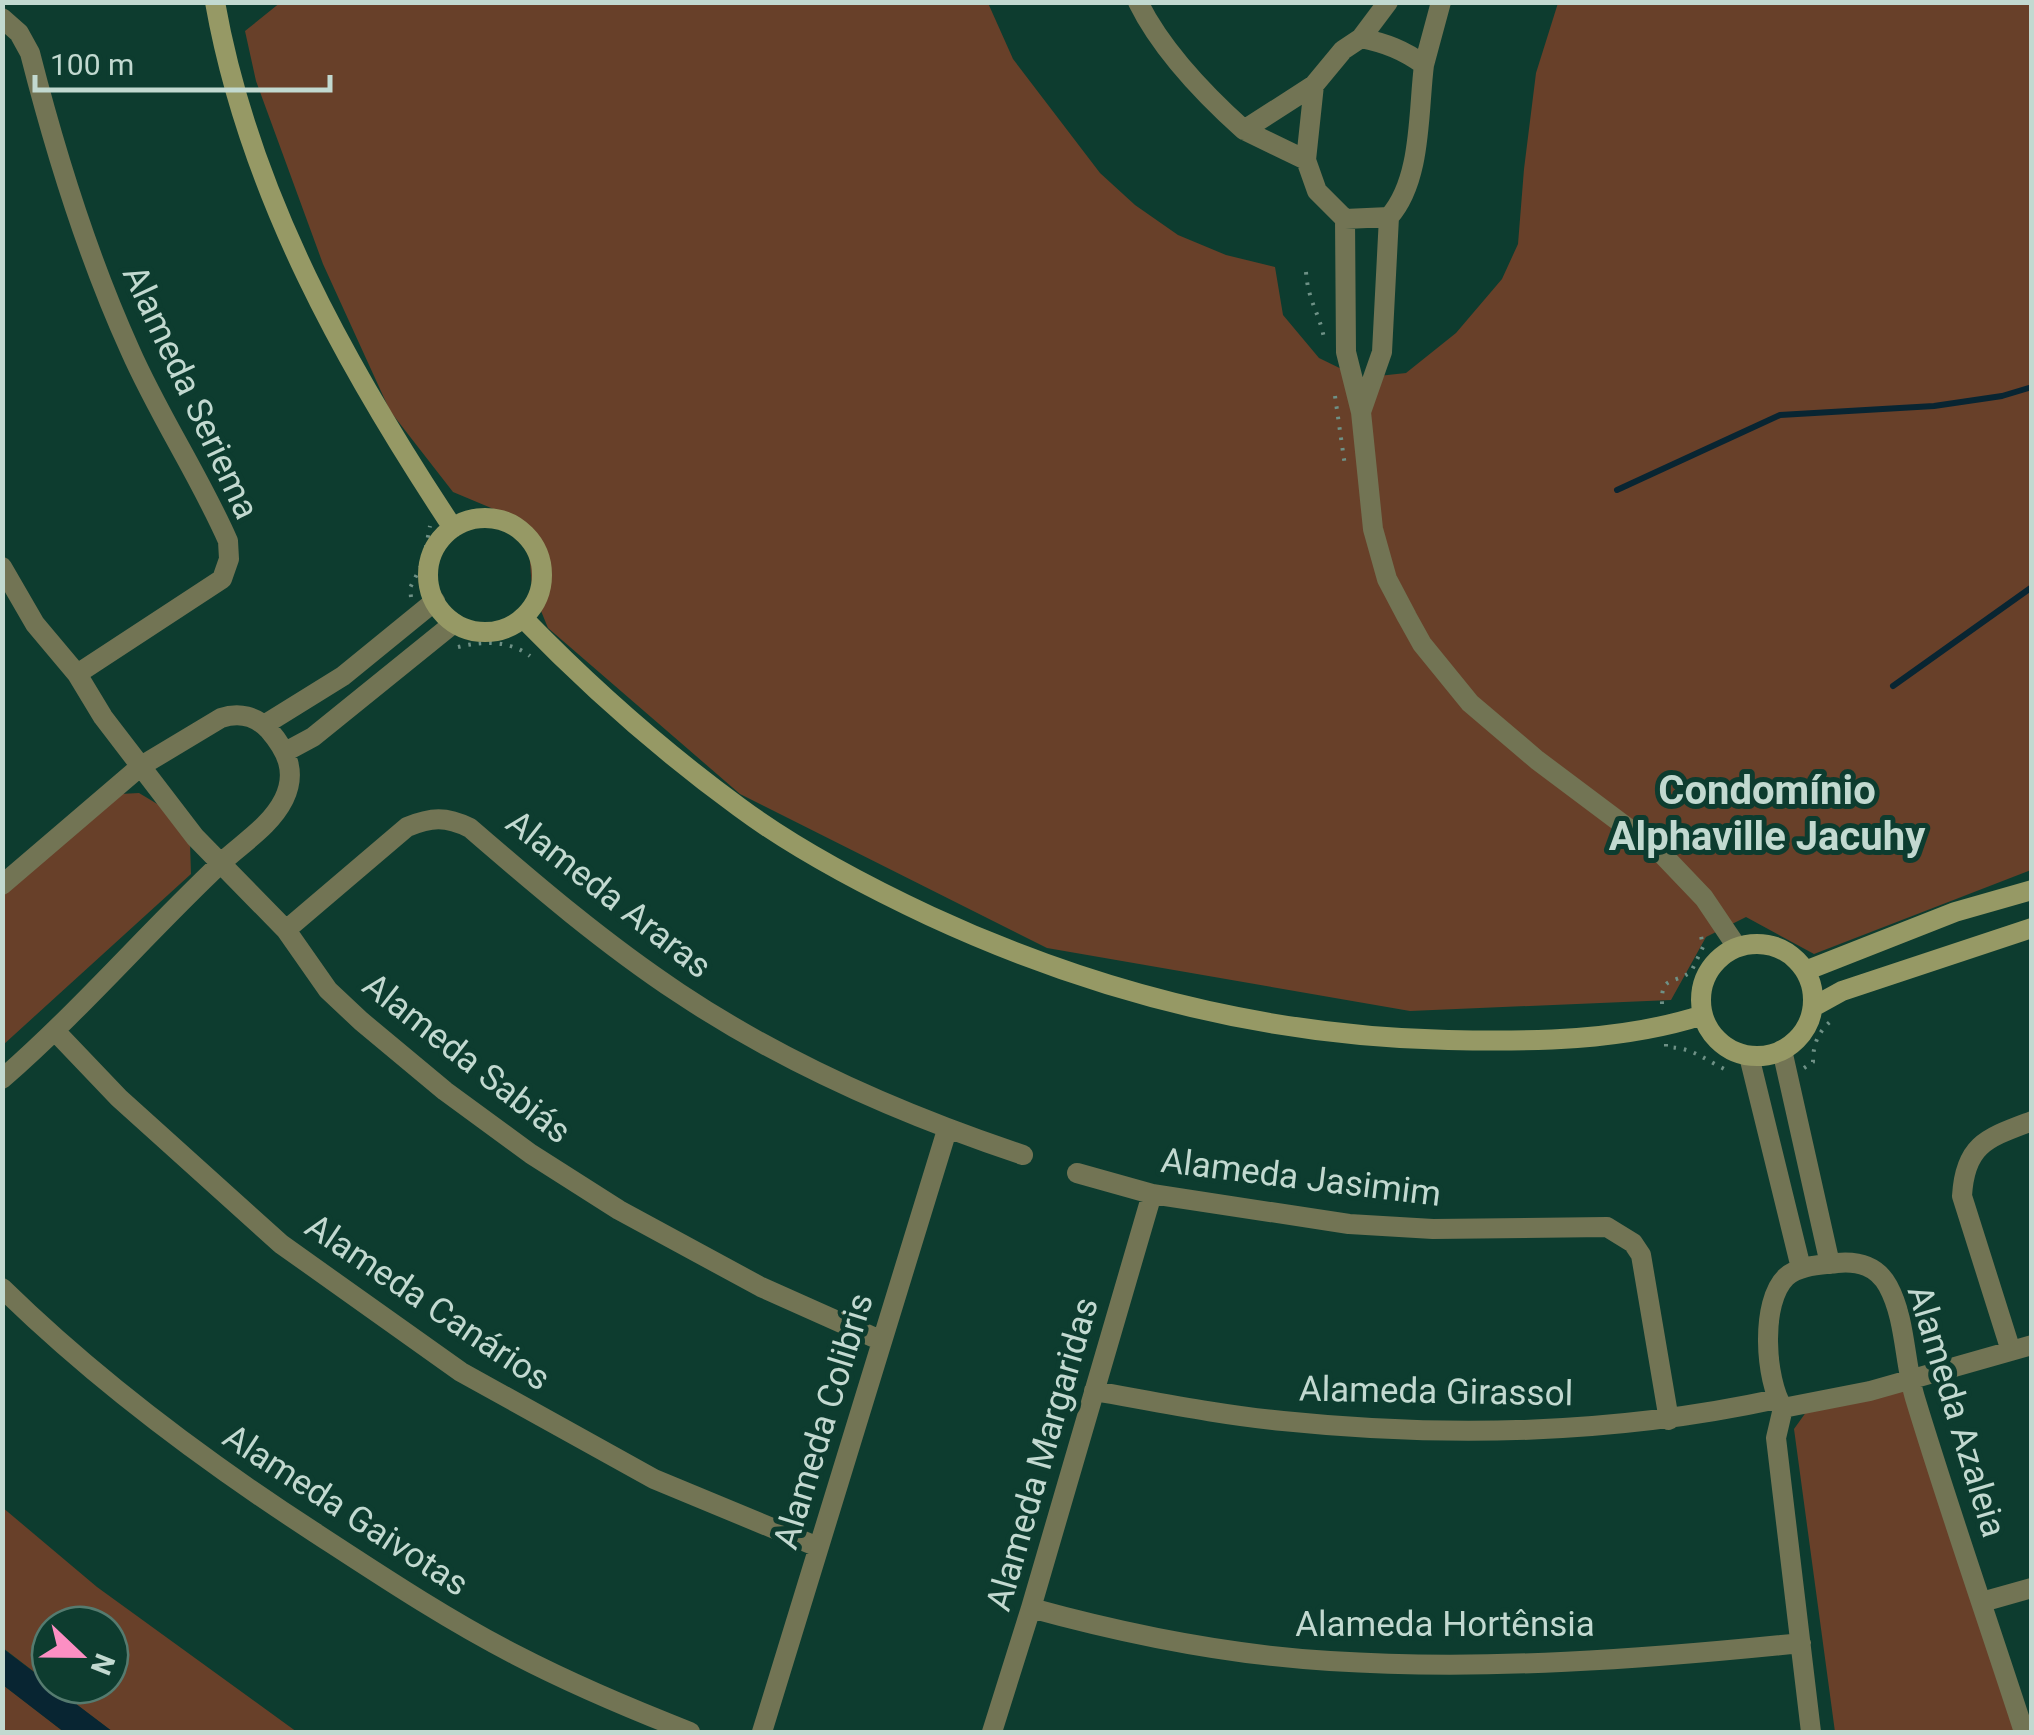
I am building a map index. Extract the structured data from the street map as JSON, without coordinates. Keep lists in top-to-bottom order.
{
  "streets": {
    "street": [
      "Alameda Seriema",
      "Alameda Araras",
      "Alameda Sabiás",
      "Alameda Jasimim",
      "Alameda Canários",
      "Alameda Girassol",
      "Alameda Azaleia",
      "Alameda Colibris",
      "Alameda Margaridas",
      "Alameda Gaivotas",
      "Alameda Hortênsia"
    ]
  },
  "crossings": [
    ["Alameda Seriema", "Alameda Sabiás"],
    ["Alameda Araras", "Alameda Sabiás"],
    ["Alameda Araras", "Alameda Colibris"],
    ["Alameda Sabiás", "Alameda Colibris"],
    ["Alameda Jasimim", "Alameda Girassol"],
    ["Alameda Jasimim", "Alameda Margaridas"],
    ["Alameda Canários", "Alameda Colibris"],
    ["Alameda Girassol", "Alameda Azaleia"],
    ["Alameda Girassol", "Alameda Margaridas"],
    ["Alameda Margaridas", "Alameda Hortênsia"]
  ],
  "districts": ["Condomínio Alphaville Jacuhy"],
  "scale_bar": "100 m",
  "north": "right"
}
